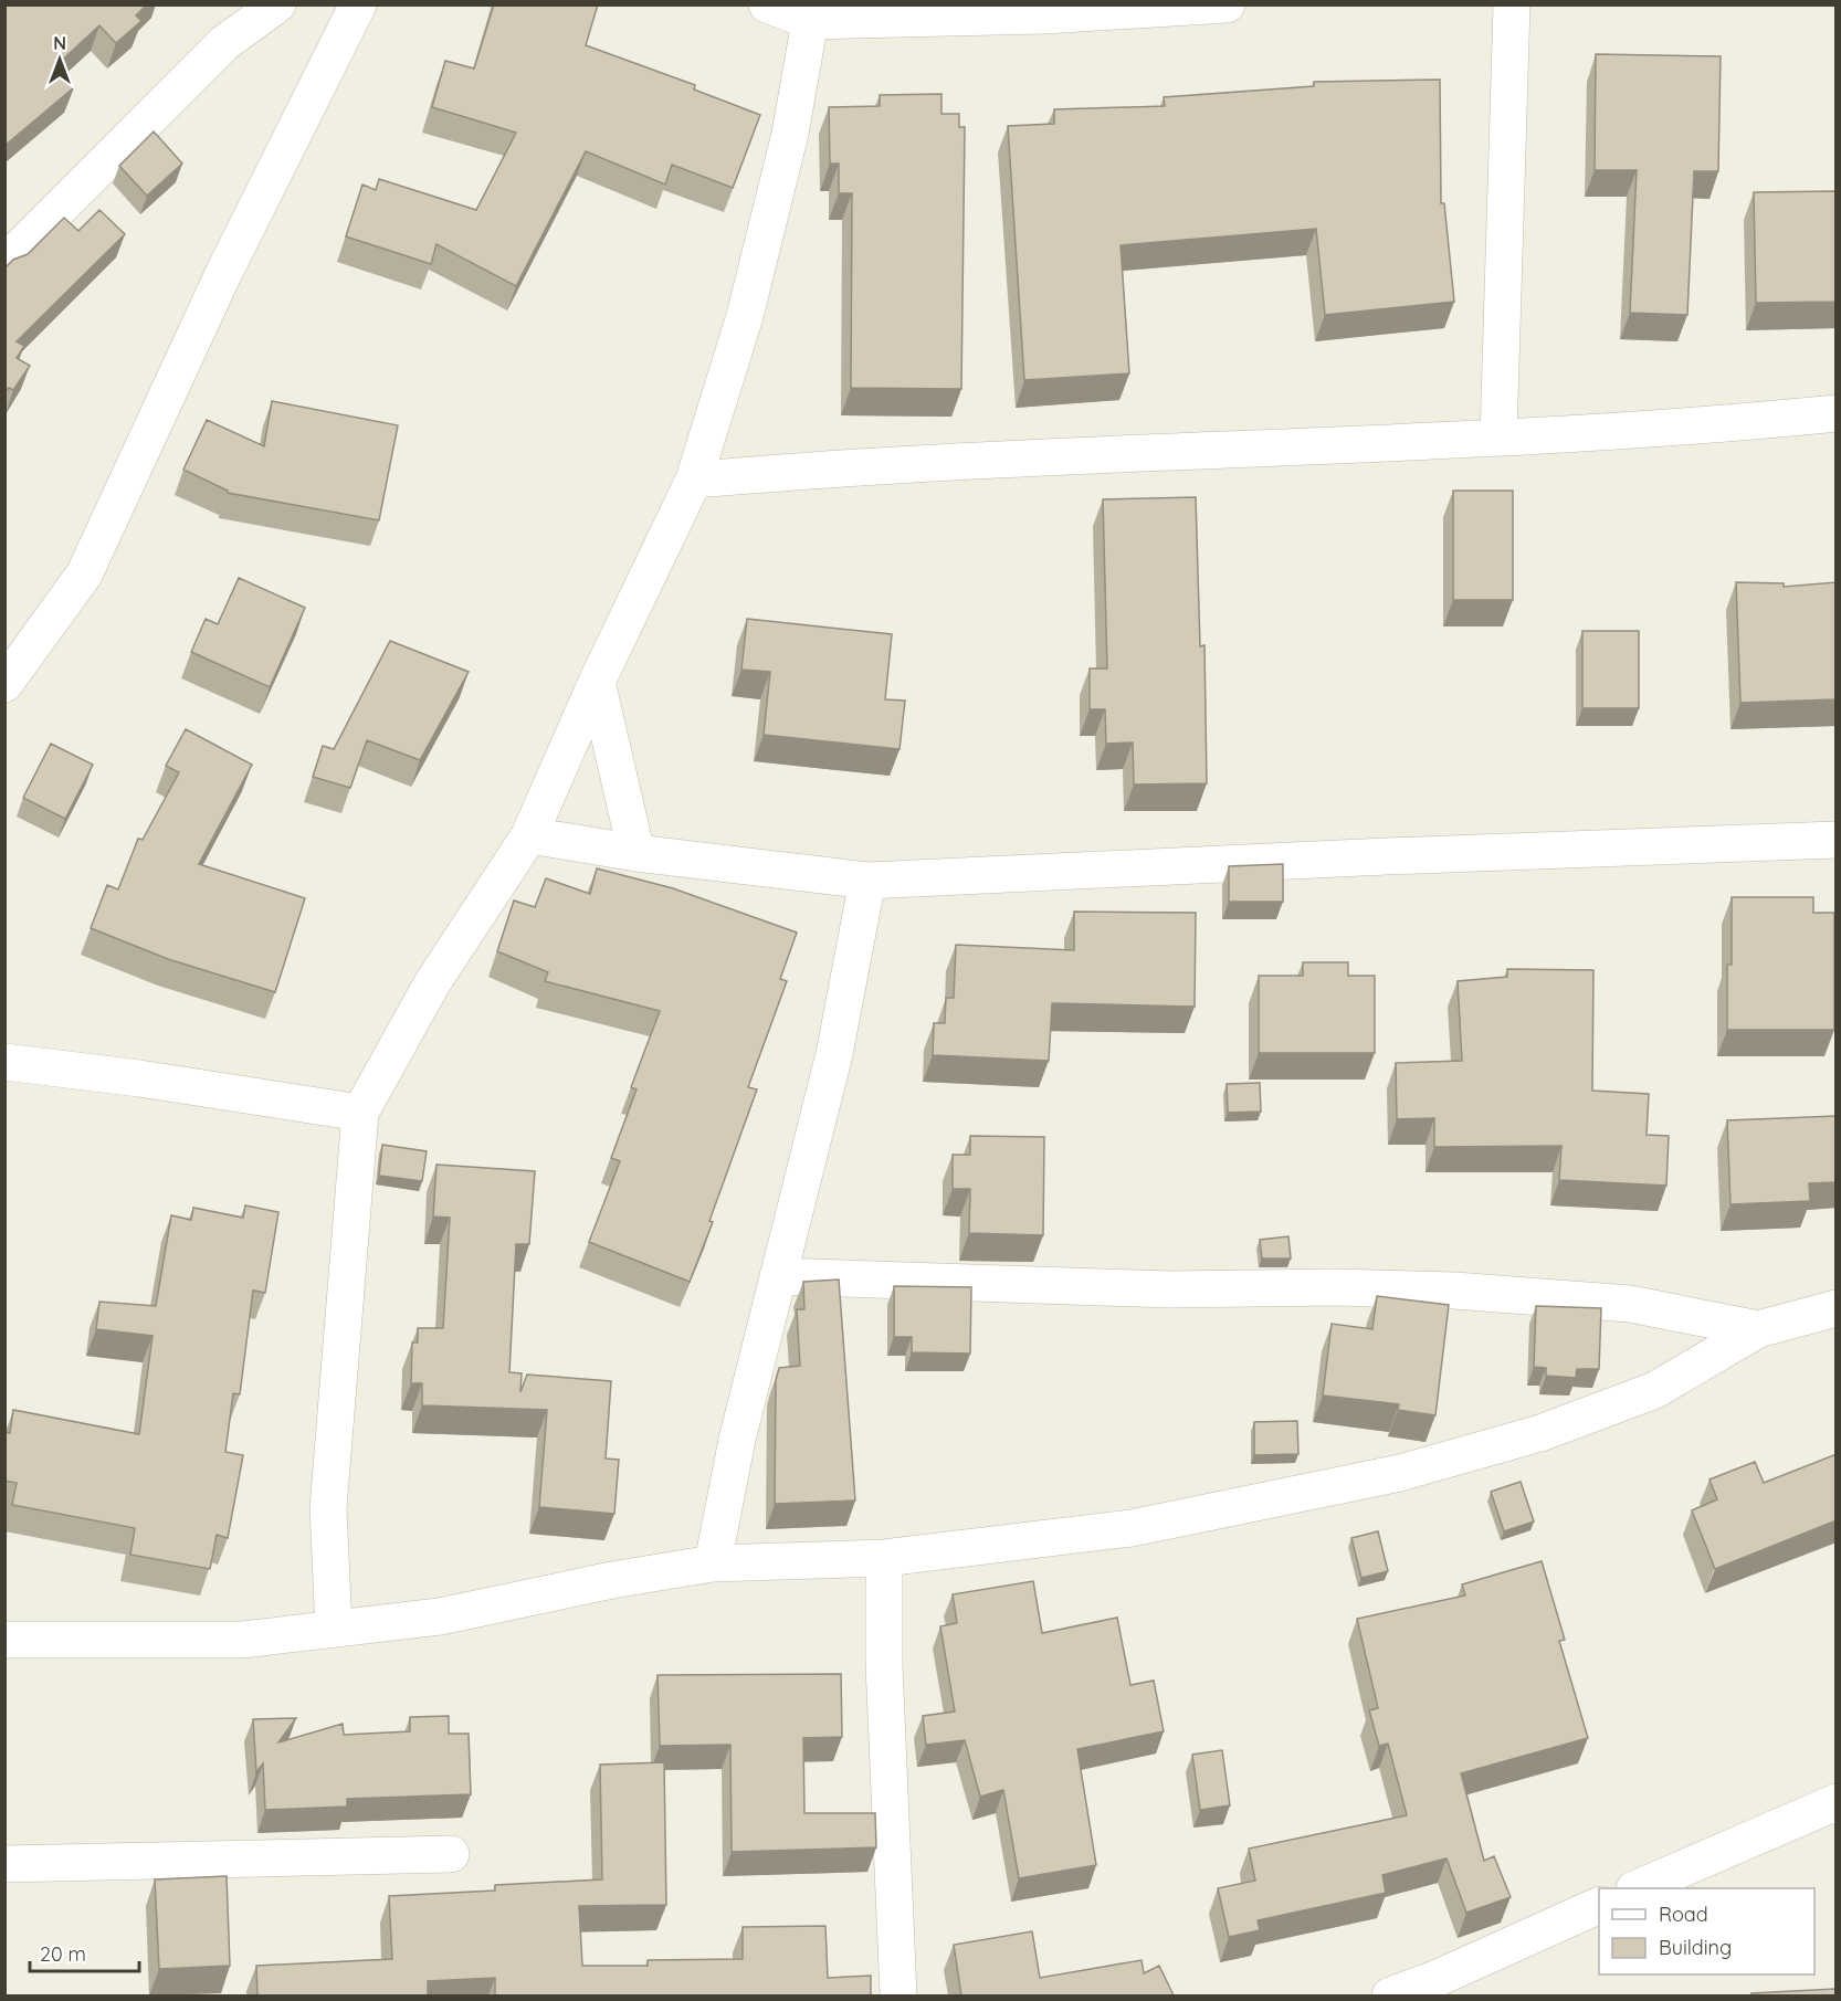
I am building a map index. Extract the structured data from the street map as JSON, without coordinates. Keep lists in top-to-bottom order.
{
  "legend": ["Road", "Building"],
  "scale_bar": "20 m",
  "north": "top"
}
